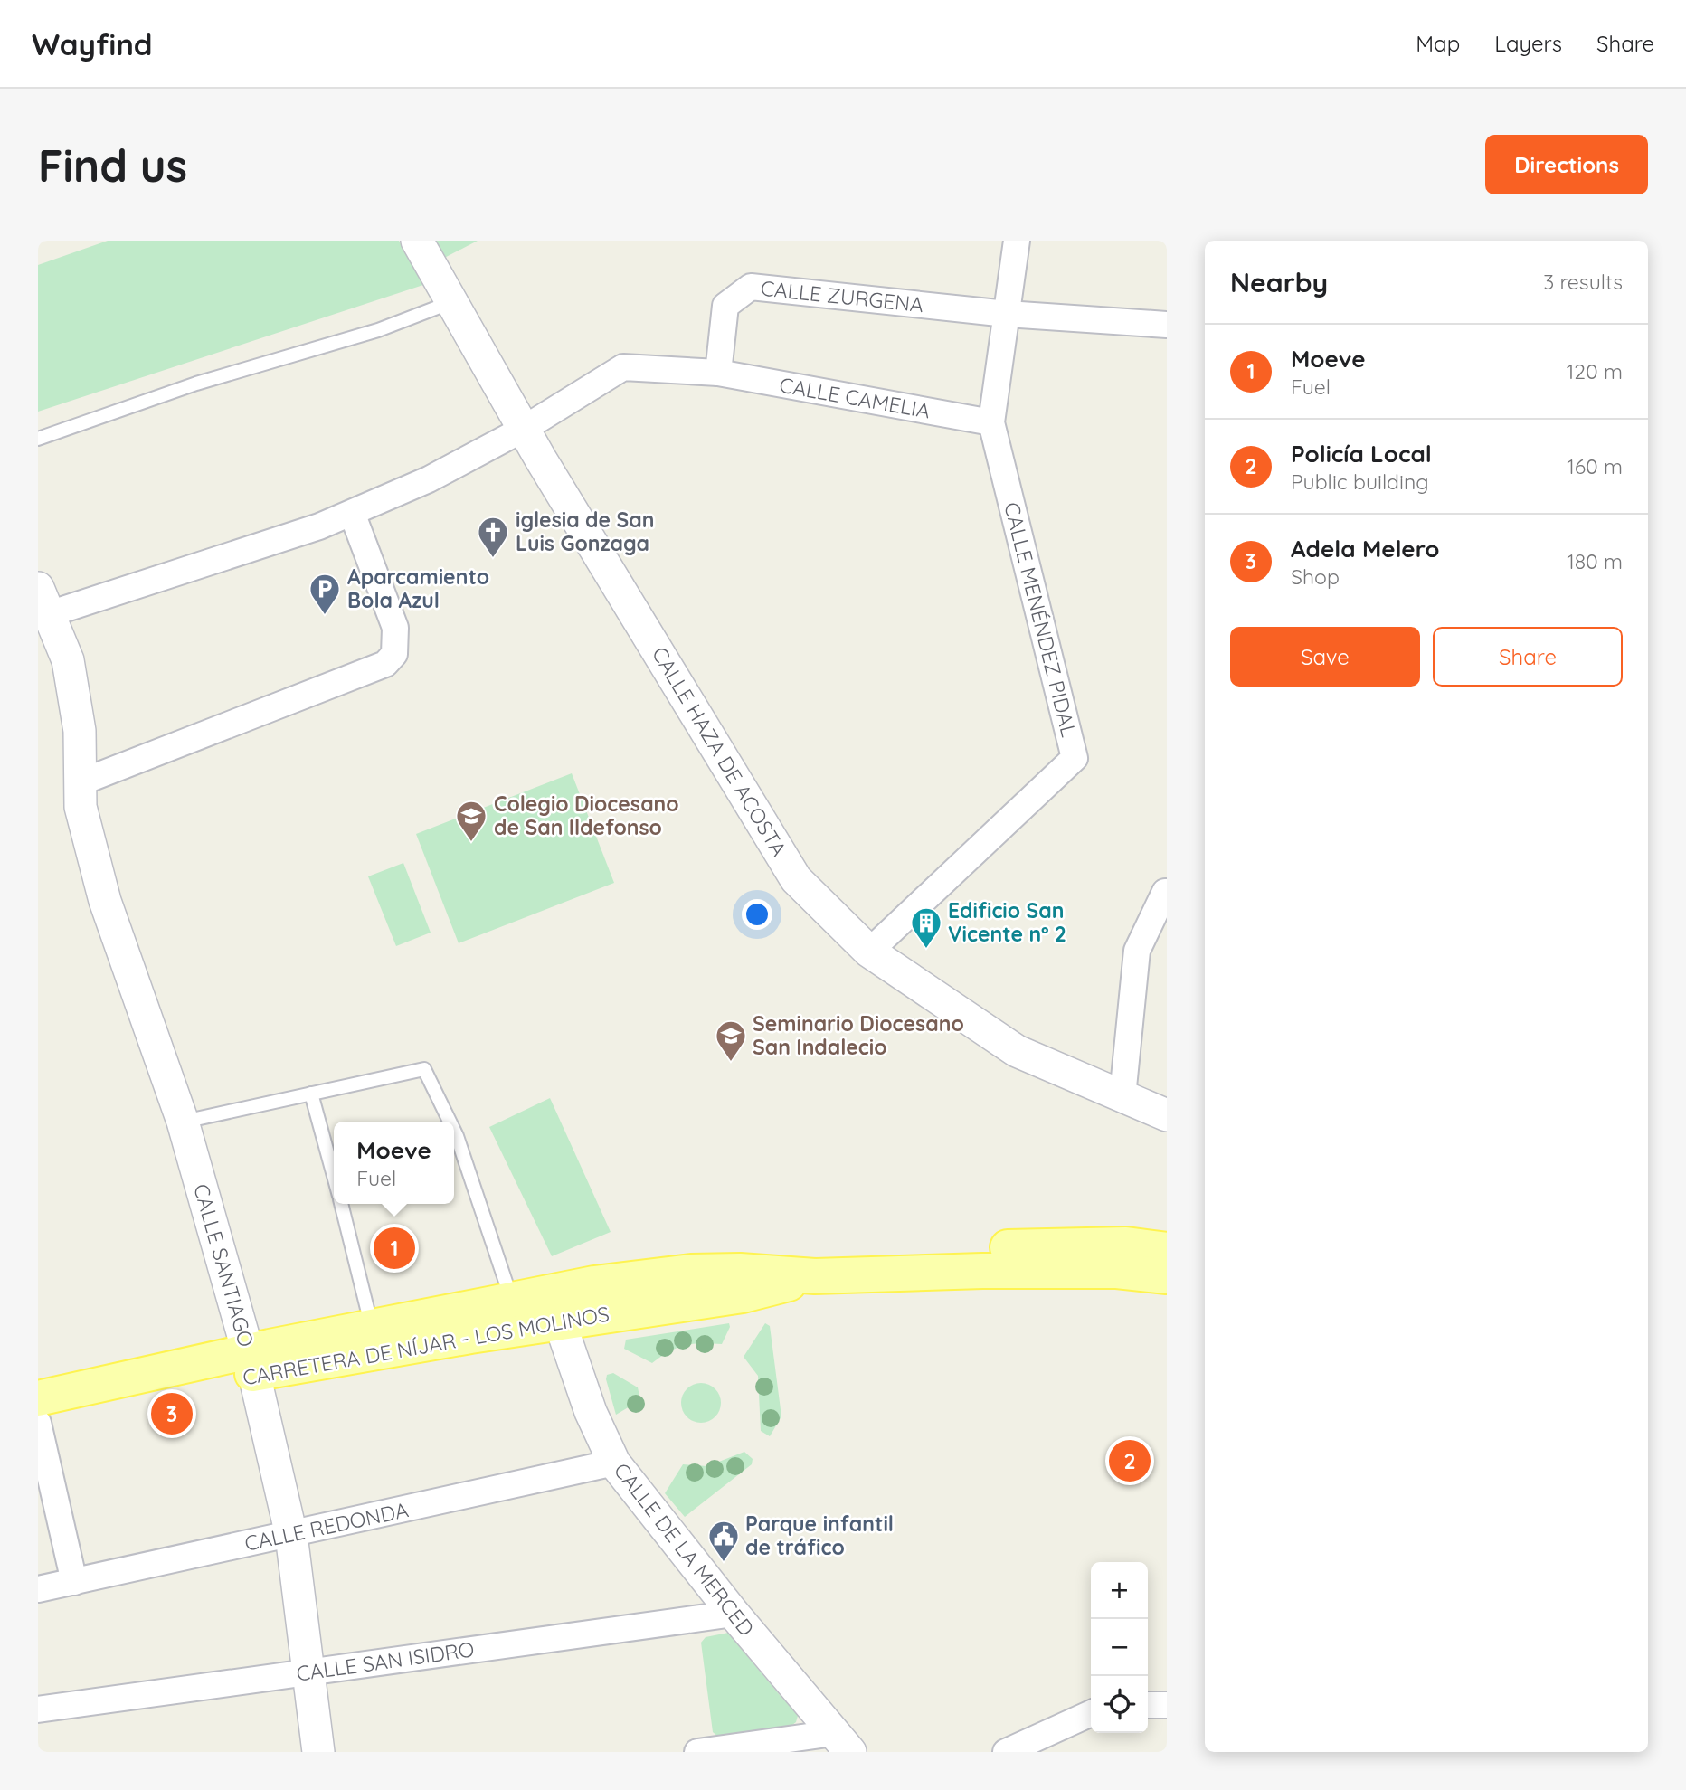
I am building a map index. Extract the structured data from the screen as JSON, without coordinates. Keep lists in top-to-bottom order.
{
  "streets": {
    "main road": ["CARRETERA DE NÍJAR - LOS MOLINOS"],
    "street": [
      "CALLE ZURGENA",
      "CALLE CAMELIA",
      "CALLE MENÉNDEZ PIDAL",
      "CALLE HAZA DE ACOSTA",
      "CALLE SANTIAGO",
      "CALLE REDONDA",
      "CALLE DE LA MERCED",
      "CALLE SAN ISIDRO"
    ]
  },
  "crossings": [
    ["CALLE ZURGENA", "CALLE CAMELIA"],
    ["CALLE ZURGENA", "CALLE MENÉNDEZ PIDAL"],
    ["CALLE CAMELIA", "CALLE MENÉNDEZ PIDAL"],
    ["CALLE MENÉNDEZ PIDAL", "CALLE HAZA DE ACOSTA"],
    ["CALLE SANTIAGO", "CARRETERA DE NÍJAR - LOS MOLINOS"],
    ["CALLE SANTIAGO", "CALLE REDONDA"],
    ["CALLE SANTIAGO", "CALLE SAN ISIDRO"],
    ["CARRETERA DE NÍJAR - LOS MOLINOS", "CALLE DE LA MERCED"],
    ["CALLE REDONDA", "CALLE DE LA MERCED"],
    ["CALLE DE LA MERCED", "CALLE SAN ISIDRO"]
  ],
  "places": {
    "church": ["iglesia de San Luis Gonzaga"],
    "parking": ["Aparcamiento Bola Azul"],
    "school or university": ["Colegio Diocesano de San Ildefonso", "Seminario Diocesano San Indalecio"],
    "building": ["Edificio San Vicente nº 2"],
    "public building": ["Parque infantil de tráfico"]
  },
  "page": {
    "header": "Wayfind",
    "nav": ["Map", "Layers", "Share"],
    "buttons": [
      "Directions",
      ["Save", "Share"]
    ],
    "title": "Find us",
    "heading": ["Nearby", "3 results"],
    "list": [
      {
        "mark": "1",
        "name": "Moeve",
        "note": "Fuel",
        "value": "120 m"
      },
      {
        "mark": "2",
        "name": "Policía Local",
        "note": "Public building",
        "value": "160 m"
      },
      {
        "mark": "3",
        "name": "Adela Melero",
        "note": "Shop",
        "value": "180 m"
      }
    ],
    "popup": ["Moeve", "Fuel"],
    "pins": ["1", "3", "2"],
    "map_buttons": ["+", "−"]
  }
}
